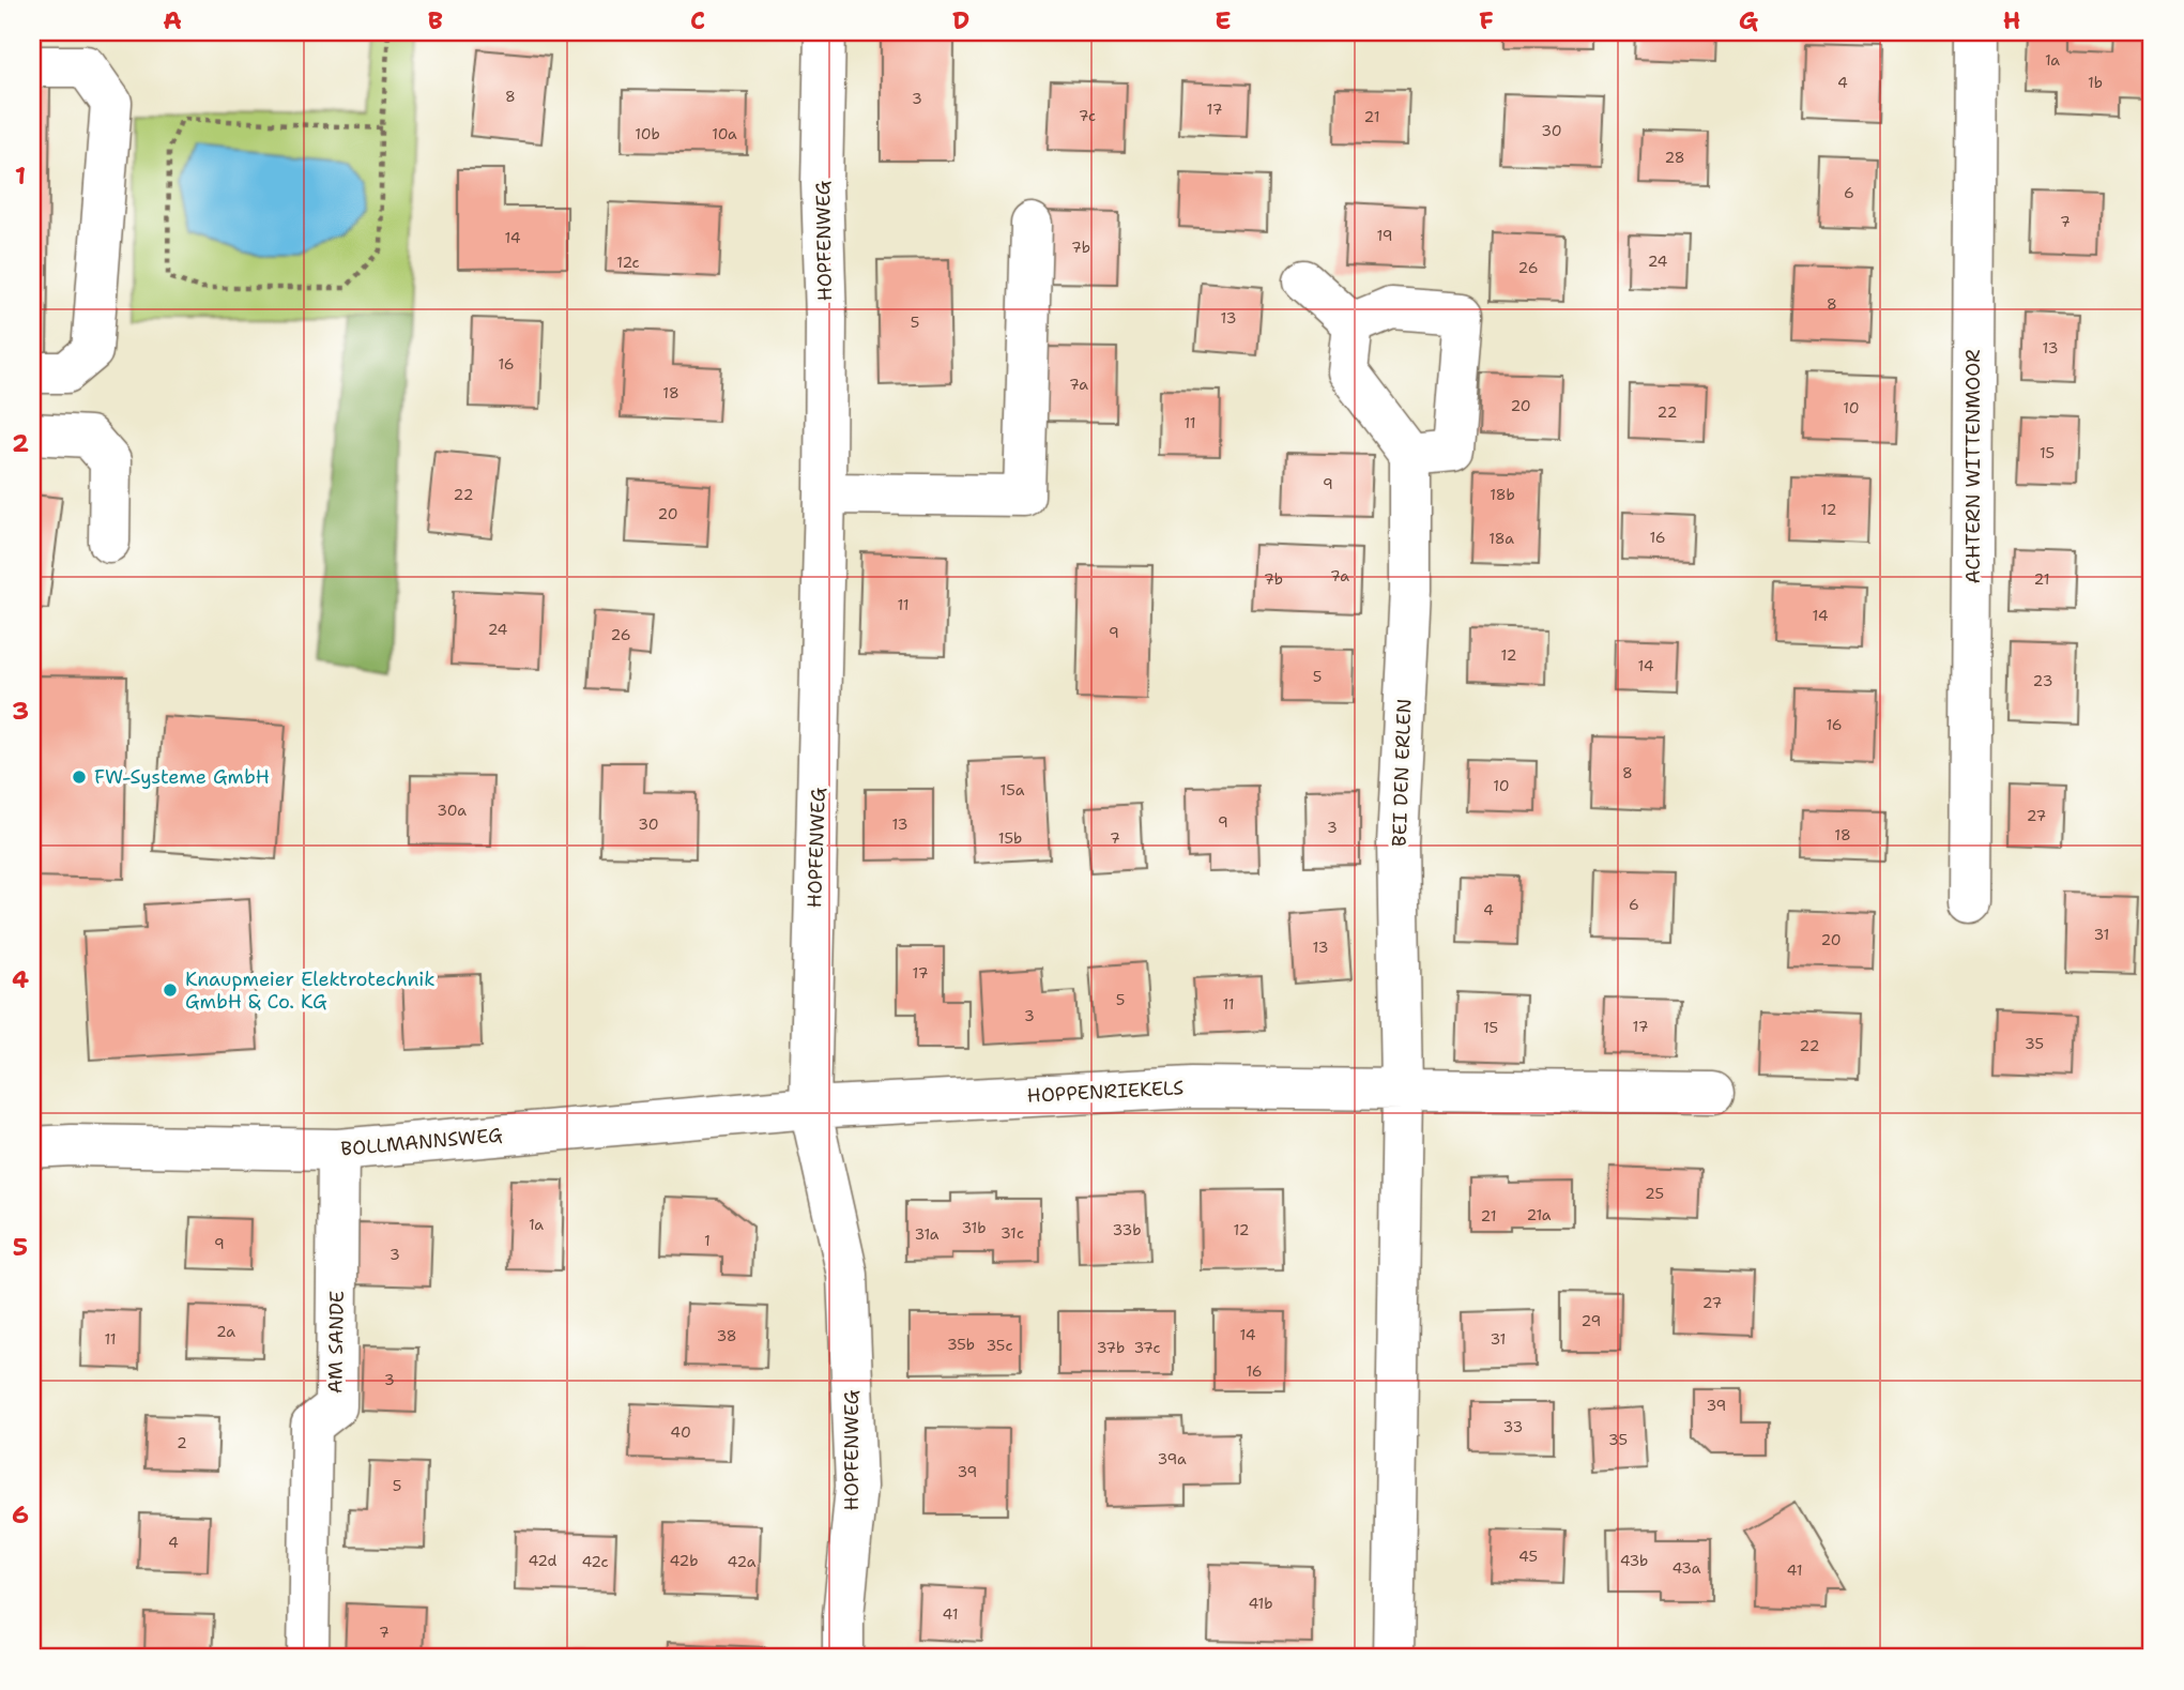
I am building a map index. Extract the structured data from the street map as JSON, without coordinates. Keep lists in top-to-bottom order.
{
  "streets": {
    "street": [
      "HOPFENWEG",
      "ACHTERN WITTENMOOR",
      "BEI DEN ERLEN",
      "HOPPENRIEKELS",
      "BOLLMANNSWEG",
      "AM SANDE"
    ]
  },
  "crossings": [
    ["HOPFENWEG", "HOPPENRIEKELS"],
    ["HOPFENWEG", "BOLLMANNSWEG"],
    ["BEI DEN ERLEN", "HOPPENRIEKELS"],
    ["HOPPENRIEKELS", "BOLLMANNSWEG"],
    ["BOLLMANNSWEG", "AM SANDE"]
  ],
  "places": ["FW-Systeme GmbH", "Knaupmeier Elektrotechnik GmbH & Co. KG"],
  "house_numbers": [
    "1a",
    "4",
    "1b",
    "8",
    "3",
    "17",
    "7c",
    "21",
    "30",
    "10b",
    "10a",
    "28",
    "6",
    "7",
    "19",
    "14",
    "7b",
    "24",
    "12c",
    "26",
    "8",
    "13",
    "5",
    "13",
    "16",
    "7a",
    "18",
    "20",
    "10",
    "22",
    "11",
    "15",
    "9",
    "22",
    "18b",
    "12",
    "20",
    "16",
    "18a",
    "7a",
    "7b",
    "21",
    "11",
    "14",
    "24",
    "9",
    "26",
    "12",
    "14",
    "5",
    "23",
    "16",
    "8",
    "10",
    "15a",
    "30a",
    "27",
    "9",
    "30",
    "13",
    "3",
    "18",
    "15b",
    "7",
    "6",
    "4",
    "31",
    "20",
    "13",
    "17",
    "5",
    "11",
    "3",
    "17",
    "15",
    "35",
    "22",
    "25",
    "21a",
    "21",
    "1a",
    "31b",
    "33b",
    "12",
    "31c",
    "31a",
    "1",
    "9",
    "3",
    "27",
    "29",
    "2a",
    "14",
    "38",
    "11",
    "31",
    "35b",
    "35c",
    "37b",
    "37c",
    "16",
    "3",
    "39",
    "33",
    "40",
    "35",
    "2",
    "39a",
    "39",
    "5",
    "4",
    "45",
    "42d",
    "42b",
    "43b",
    "42c",
    "42a",
    "43a",
    "41",
    "41b",
    "41",
    "7"
  ],
  "grid": {
    "columns": [
      "A",
      "B",
      "C",
      "D",
      "E",
      "F",
      "G",
      "H"
    ],
    "rows": [
      "1",
      "2",
      "3",
      "4",
      "5",
      "6"
    ]
  }
}
